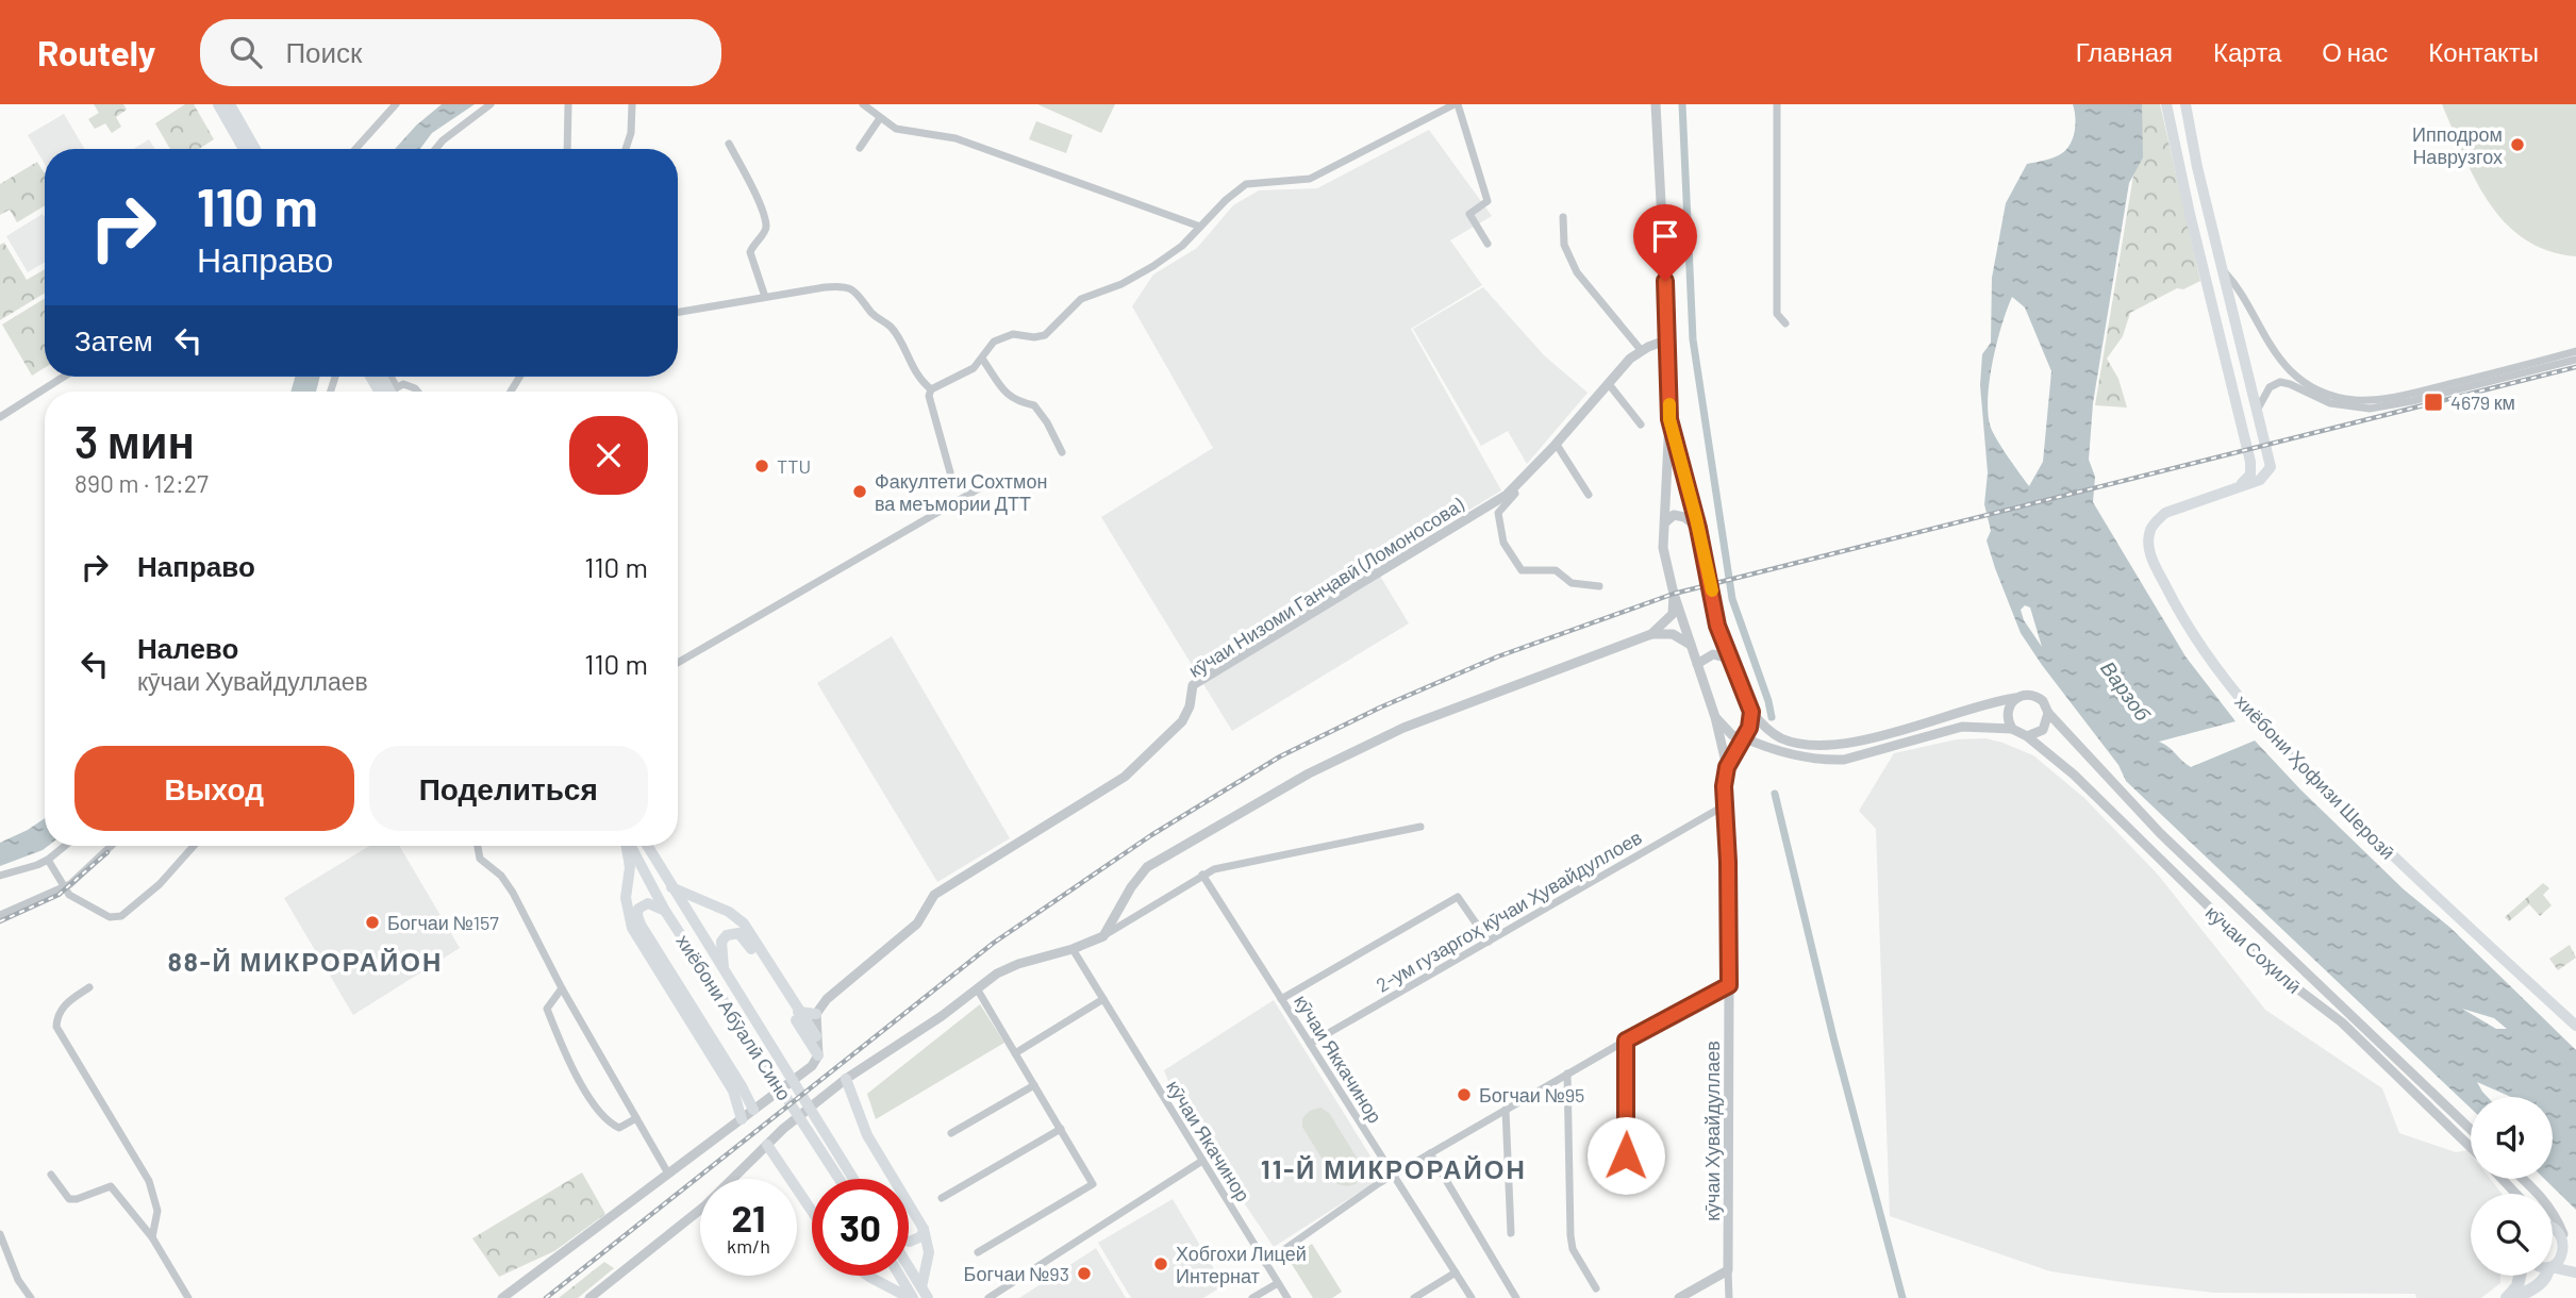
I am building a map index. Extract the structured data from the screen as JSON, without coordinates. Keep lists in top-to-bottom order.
{
  "streets": {
    "main road": ["хиёбони Ҳофизи Шерозӣ", "хиёбони Абӯалӣ Сино"],
    "street": [
      "кӯчаи Низоми Ганҷавӣ (Ломоносова)",
      "2-ум гузаргоҳ кӯчаи Ҳувайдуллоев",
      "кӯчаи Соҳилӣ",
      "кӯчаи Яккачинор",
      "кӯчаи Хувайдуллаев",
      "кӯчаи Якачинор"
    ]
  },
  "crossings": [
    ["кӯчаи Низоми Ганҷавӣ (Ломоносова)", "кӯчаи Хувайдуллаев"],
    ["2-ум гузаргоҳ кӯчаи Ҳувайдуллоев", "кӯчаи Яккачинор"],
    ["2-ум гузаргоҳ кӯчаи Ҳувайдуллоев", "кӯчаи Хувайдуллаев"],
    ["кӯчаи Соҳилӣ", "кӯчаи Хувайдуллаев"]
  ],
  "districts": ["88-Й МИКРОРАЙОН", "11-Й МИКРОРАЙОН"],
  "water": ["Варзоб"],
  "places": {
    "other": [
      "Ипподром Наврузгох",
      "TTU",
      "Факултети Сохтмон ва меъмории ДТТ",
      "Богчаи №157",
      "Богчаи №95",
      "Хобгохи Лицей Интернат",
      "Богчаи №93"
    ],
    "transit": ["4679 км"]
  },
  "page": {
    "header": "Routely",
    "search": "Поиск",
    "nav": [
      "Главная",
      "Карта",
      "О нас",
      "Контакты"
    ],
    "turn": ["110 m", "Направо"],
    "then": "Затем",
    "heading": ["3 мин", "890 m · 12:27"],
    "list": [
      {
        "name": "Направо",
        "value": "110 m"
      },
      {
        "name": "Налево",
        "note": "кӯчаи Хувайдуллаев",
        "value": "110 m"
      }
    ],
    "buttons": ["Выход", "Поделиться"],
    "speed": "21 km/h",
    "limit": "30"
  }
}
